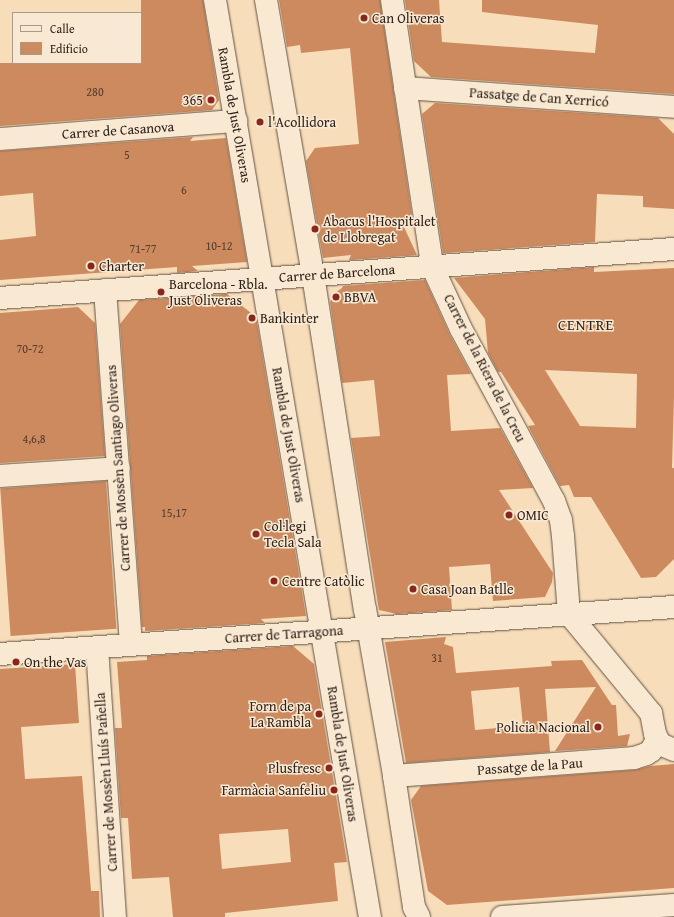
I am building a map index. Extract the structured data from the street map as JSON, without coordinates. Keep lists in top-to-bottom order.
{
  "streets": {
    "street": [
      "Passatge de Can Xerricó",
      "Rambla de Just Oliveras",
      "Carrer de Casanova",
      "Carrer de Barcelona",
      "Carrer de la Riera de la Creu",
      "Carrer de Mossèn Santiago Oliveras",
      "Carrer de Tarragona",
      "Passatge de la Pau",
      "Carrer de Mossèn Lluís Pañella"
    ]
  },
  "crossings": [
    ["Passatge de Can Xerricó", "Carrer de la Riera de la Creu"],
    ["Rambla de Just Oliveras", "Carrer de Casanova"],
    ["Rambla de Just Oliveras", "Carrer de Barcelona"],
    ["Rambla de Just Oliveras", "Carrer de Tarragona"],
    ["Carrer de Barcelona", "Carrer de la Riera de la Creu"],
    ["Carrer de Barcelona", "Carrer de Mossèn Santiago Oliveras"],
    ["Carrer de la Riera de la Creu", "Carrer de Tarragona"],
    ["Carrer de Mossèn Santiago Oliveras", "Carrer de Tarragona"],
    ["Carrer de Tarragona", "Carrer de Mossèn Lluís Pañella"]
  ],
  "districts": ["CENTRE"],
  "places": [
    "Can Oliveras",
    "365",
    "l'Acollidora",
    "Abacus l'Hospitalet de Llobregat",
    "Charter",
    "Barcelona - Rbla. Just Oliveras",
    "BBVA",
    "Bankinter",
    "OMIC",
    "Col·legi Tecla Sala",
    "Centre Catòlic",
    "Casa Joan Batlle",
    "On the Vas",
    "Forn de pa La Rambla",
    "Policia Nacional",
    "Plusfresc",
    "Farmàcia Sanfeliu"
  ],
  "house_numbers": [
    "280",
    "5",
    "6",
    "10-12",
    "71-77",
    "70-72",
    "4,6,8",
    "15,17",
    "31"
  ],
  "legend": ["Calle", "Edificio"]
}
